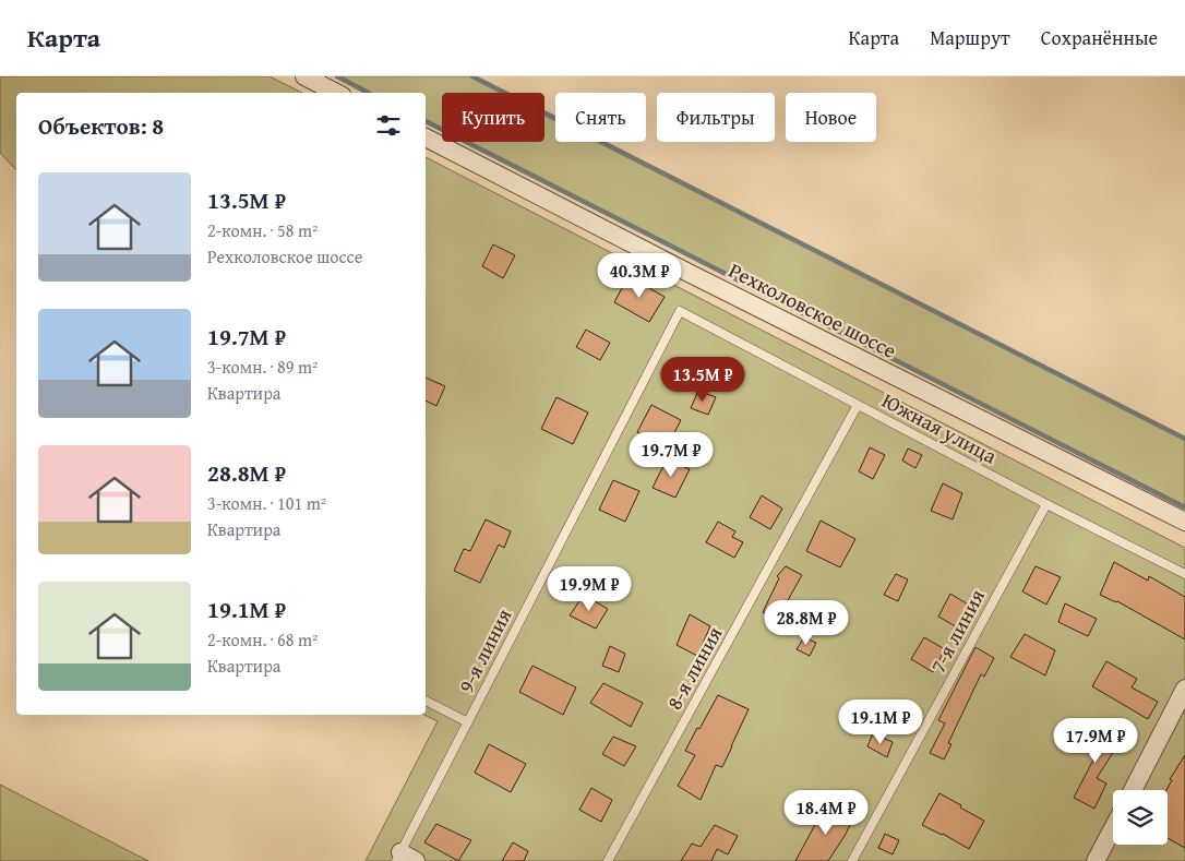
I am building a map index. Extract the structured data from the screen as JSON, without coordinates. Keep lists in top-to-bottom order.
{
  "streets": {
    "street": ["Рехколовское шоссе"],
    "lane": [
      "Южная улица",
      "7-я линия",
      "9-я линия",
      "8-я линия"
    ]
  },
  "crossings": [
    ["Южная улица", "7-я линия"],
    ["Южная улица", "9-я линия"],
    ["Южная улица", "8-я линия"]
  ],
  "page": {
    "header": "Карта",
    "nav": ["Карта", "Маршрут", "Сохранённые"],
    "chip": [
      "Купить",
      "Снять",
      "Фильтры",
      "Новое"
    ],
    "heading": "Объектов: 8",
    "list": [
      {
        "name": "13.5M ₽",
        "note": "2-комн. · 58 m² · Рехколовское шоссе"
      },
      {
        "name": "19.7M ₽",
        "note": "3-комн. · 89 m² · Квартира"
      },
      {
        "name": "28.8M ₽",
        "note": "3-комн. · 101 m² · Квартира"
      },
      {
        "name": "19.1M ₽",
        "note": "2-комн. · 68 m² · Квартира"
      }
    ],
    "price": [
      "40.3M ₽",
      "13.5M ₽",
      "19.7M ₽",
      "19.9M ₽",
      "28.8M ₽",
      "19.1M ₽",
      "17.9M ₽",
      "18.4M ₽"
    ]
  }
}
